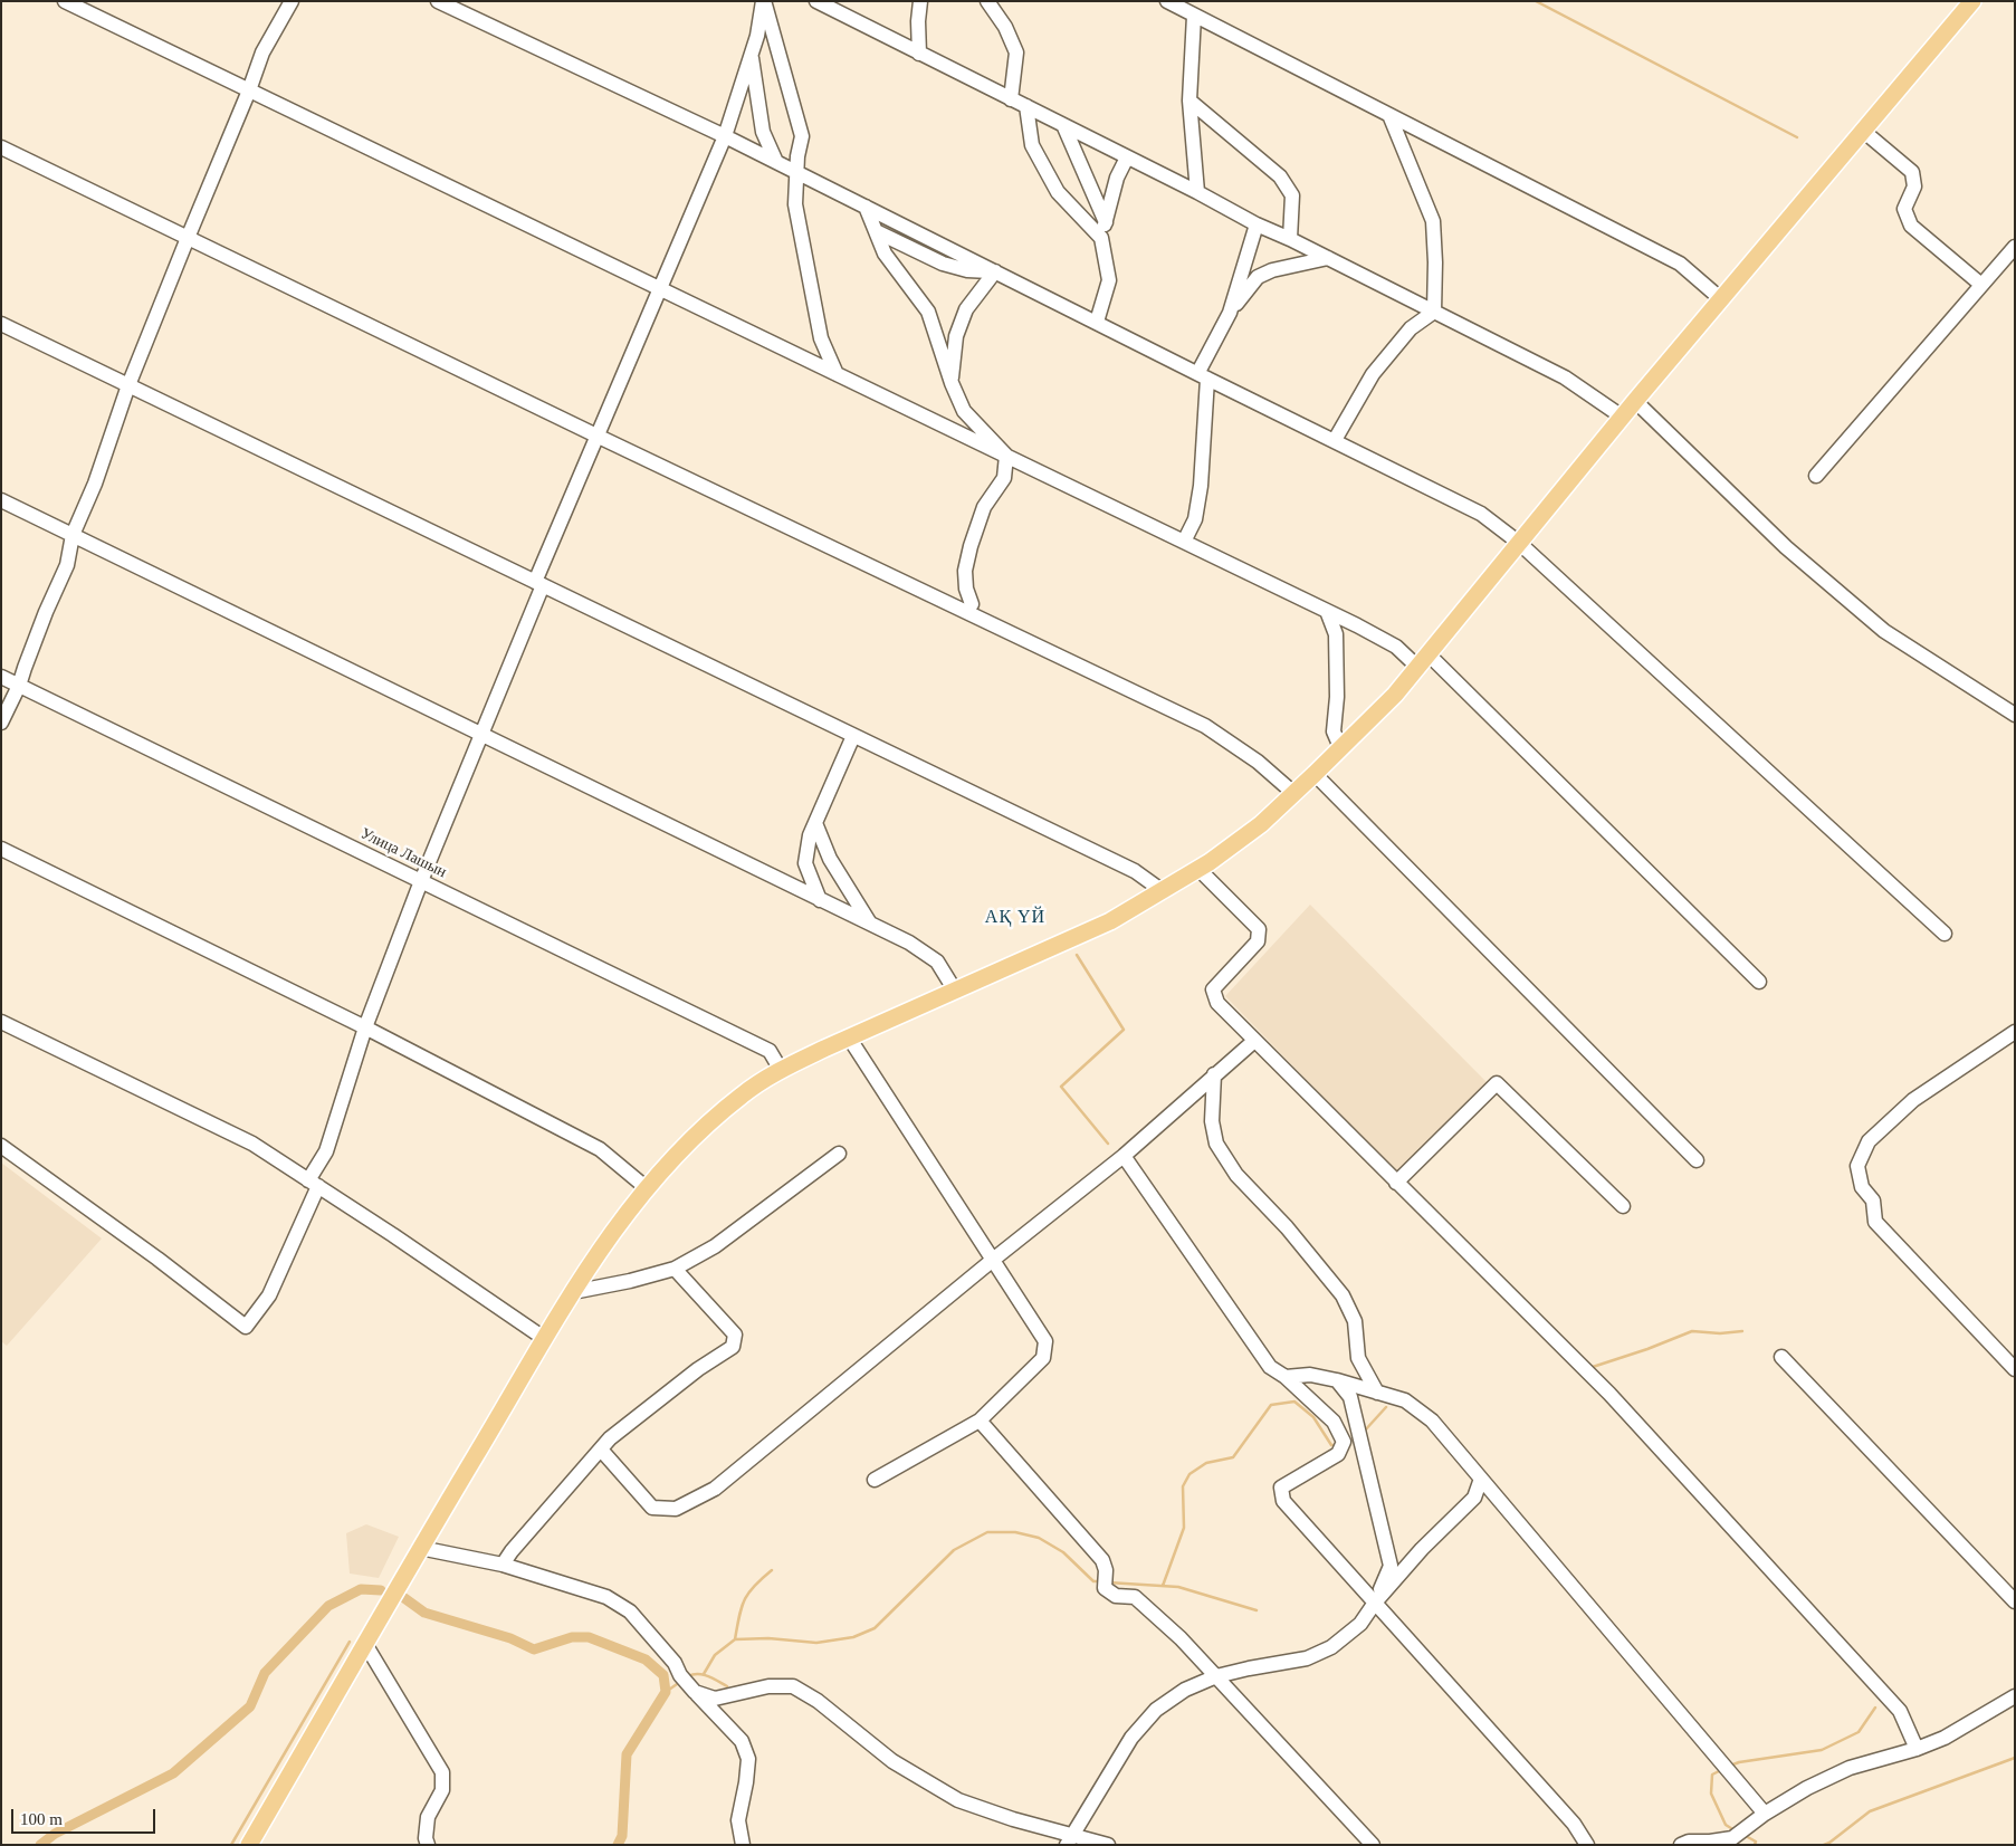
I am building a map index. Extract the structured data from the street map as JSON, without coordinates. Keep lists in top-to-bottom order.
{
  "streets": {
    "street": ["Улица Лашын"]
  },
  "districts": ["АҚ ҮЙ"],
  "scale_bar": "100 m"
}
